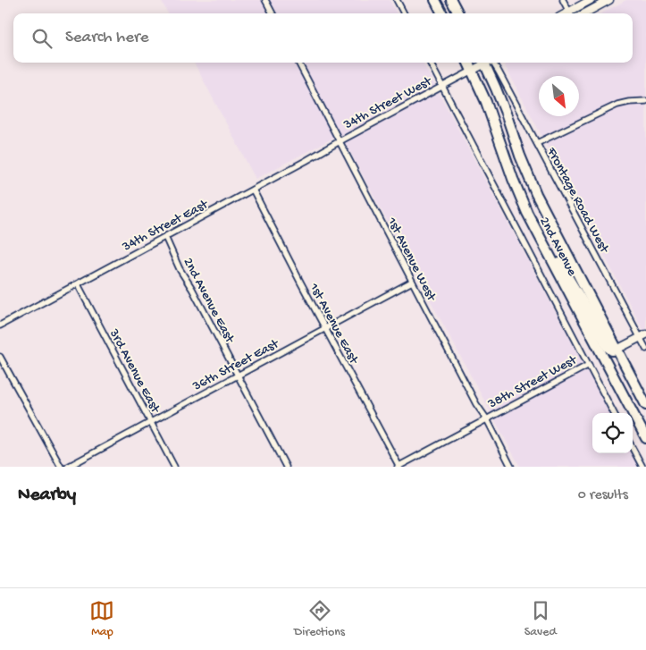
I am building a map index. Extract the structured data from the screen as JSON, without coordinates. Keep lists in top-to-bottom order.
{
  "streets": {
    "highway": ["2nd Avenue"],
    "street": [
      "34th Street West",
      "Frontage Road West",
      "34th Street East",
      "1st Avenue West",
      "2nd Avenue East",
      "1st Avenue East",
      "36th Street East",
      "3rd Avenue East",
      "38th Street West"
    ]
  },
  "crossings": [
    ["34th Street West", "34th Street East"],
    ["34th Street West", "2nd Avenue"],
    ["34th Street West", "1st Avenue West"],
    ["34th Street East", "1st Avenue West"],
    ["34th Street East", "2nd Avenue East"],
    ["34th Street East", "1st Avenue East"],
    ["34th Street East", "3rd Avenue East"],
    ["1st Avenue West", "36th Street East"],
    ["1st Avenue West", "38th Street West"],
    ["2nd Avenue East", "36th Street East"],
    ["1st Avenue East", "36th Street East"],
    ["1st Avenue East", "38th Street West"],
    ["36th Street East", "3rd Avenue East"]
  ],
  "north": "bottom right",
  "page": {
    "search": "Search here",
    "heading": ["Nearby", "0 results"],
    "nav": ["Map", "Directions", "Saved"]
  }
}
